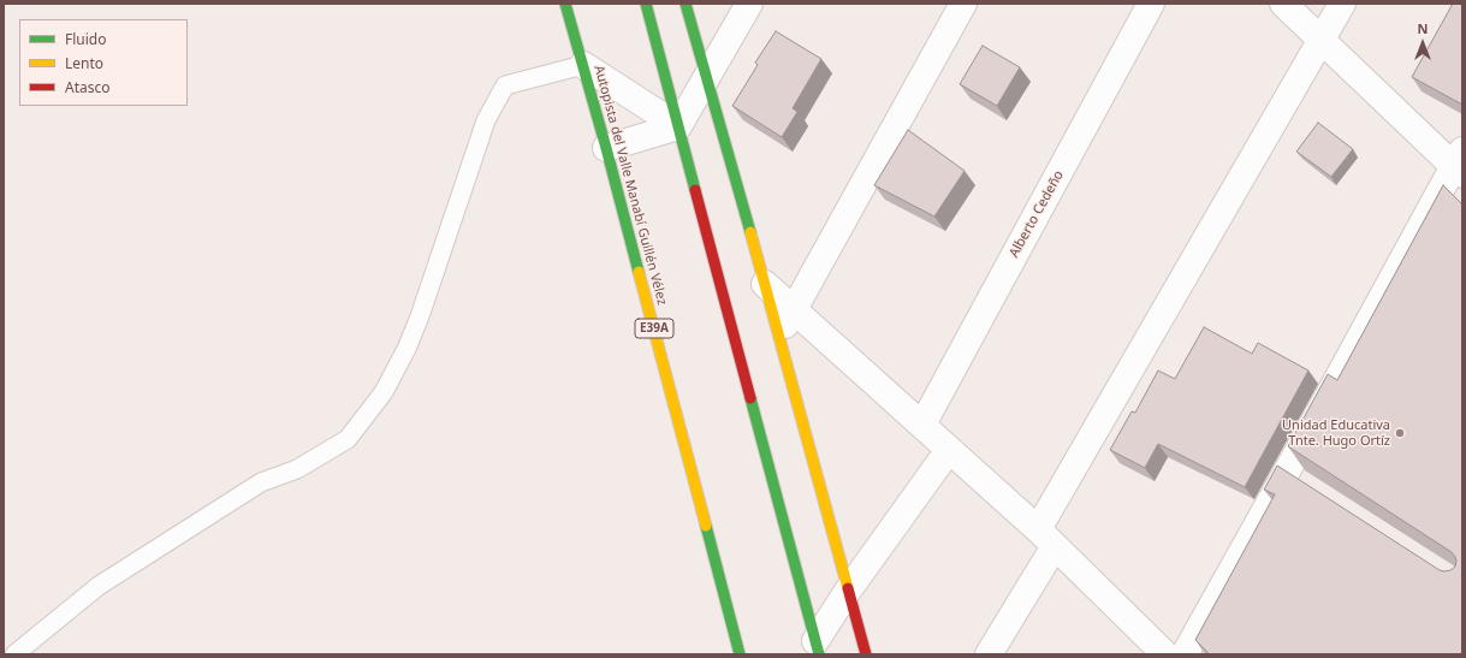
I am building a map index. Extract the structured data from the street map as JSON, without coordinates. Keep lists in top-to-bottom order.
{
  "streets": {
    "main road": ["Autopista del Valle Manabí Guillén Vélez", "E39A"],
    "street": ["Alberto Cedeño"]
  },
  "places": ["Unidad Educativa Tnte. Hugo Ortíz"],
  "legend": ["Fluido", "Lento", "Atasco"],
  "north": "top"
}
